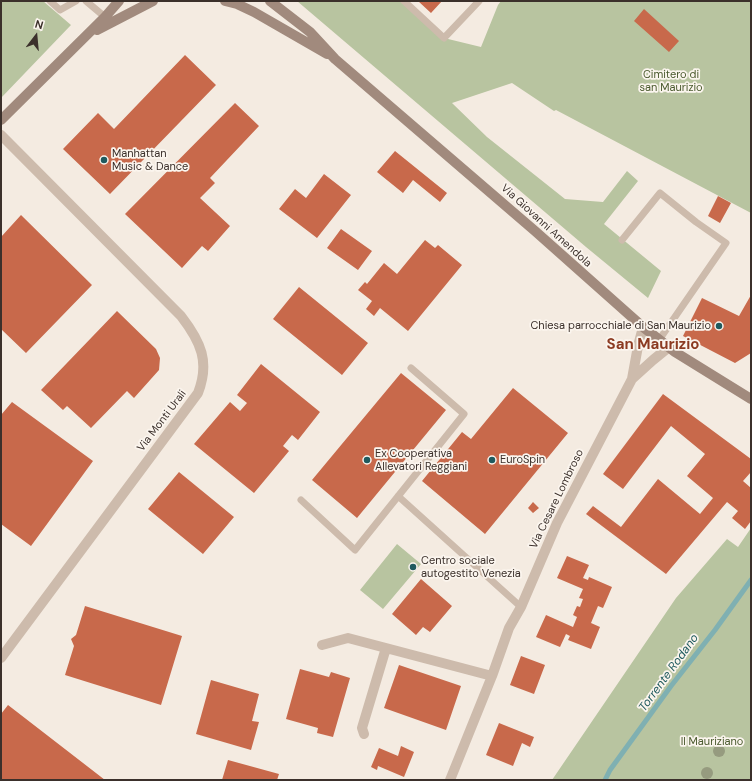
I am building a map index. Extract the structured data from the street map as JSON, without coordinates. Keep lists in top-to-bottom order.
{
  "streets": {
    "main road": ["Via Giovanni Amendola"],
    "street": ["Via Monti Urali", "Via Cesare Lombroso"]
  },
  "crossings": [
    ["Via Giovanni Amendola", "Via Cesare Lombroso"]
  ],
  "districts": ["San Maurizio"],
  "water": ["Torrente Rodano"],
  "parks": ["Cimitero di san Maurizio", "Il Mauriziano"],
  "places": [
    "Manhattan Music & Dance",
    "Chiesa parrocchiale di San Maurizio",
    "Ex Cooperativa Allevatori Reggiani",
    "EuroSpin",
    "Centro sociale autogestito Venezia"
  ],
  "north": "top"
}
